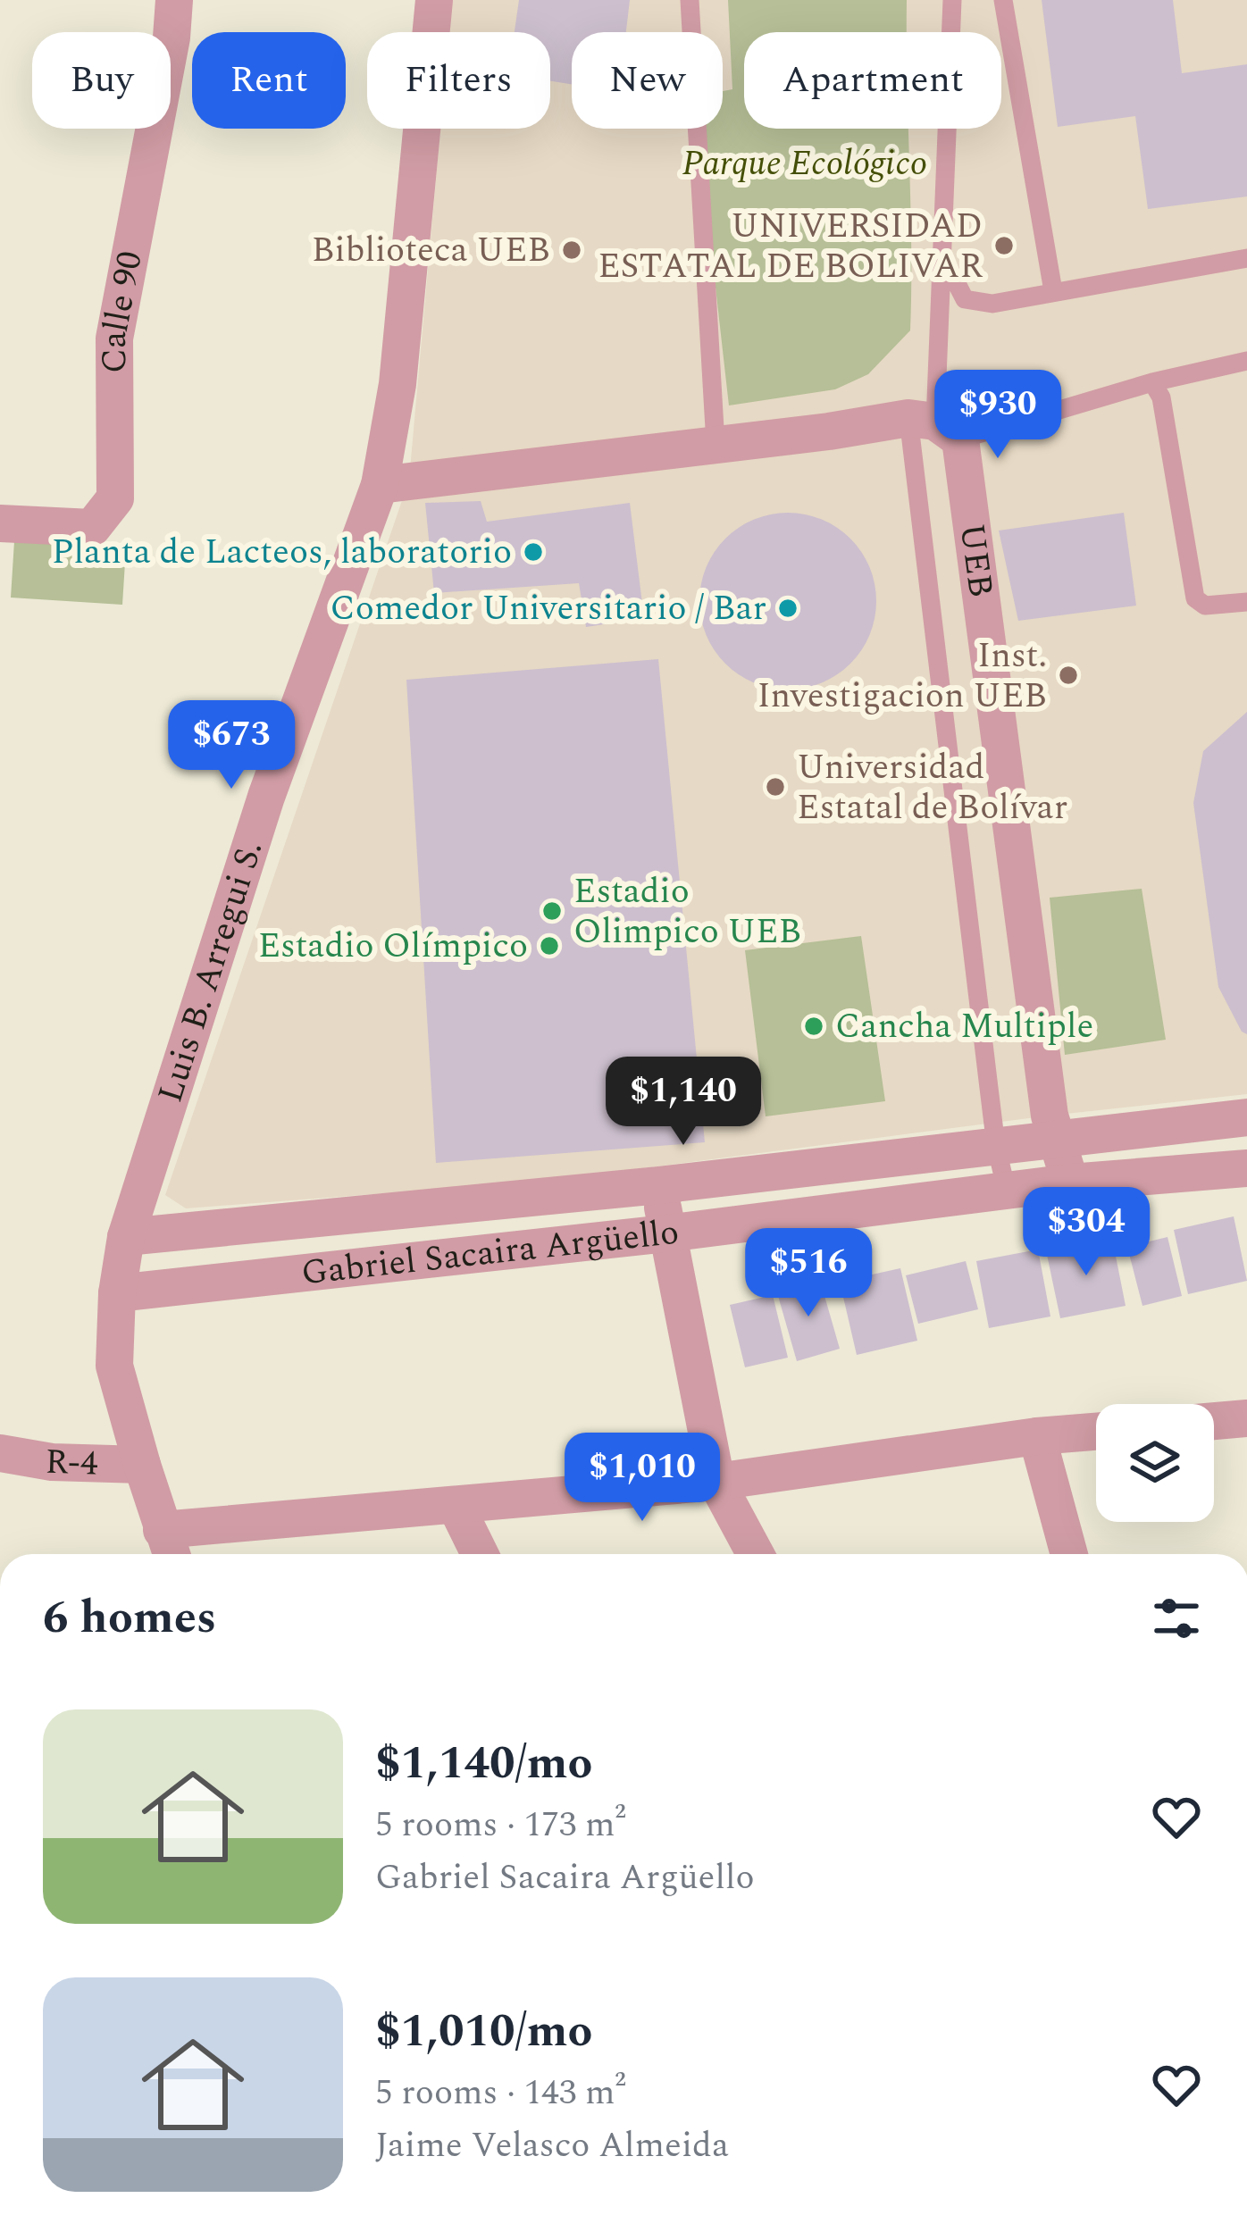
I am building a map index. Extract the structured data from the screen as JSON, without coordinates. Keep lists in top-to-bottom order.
{
  "streets": {
    "street": [
      "Calle 90",
      "UEB",
      "Luis B. Arregui S.",
      "Gabriel Sacaira Argüello",
      "R-4"
    ]
  },
  "crossings": [
    ["UEB", "Gabriel Sacaira Argüello"],
    ["Luis B. Arregui S.", "Gabriel Sacaira Argüello"],
    ["Luis B. Arregui S.", "R-4"]
  ],
  "parks": ["Parque Ecológico"],
  "places": [
    "UNIVERSIDAD ESTATAL DE BOLIVAR",
    "Biblioteca UEB",
    "Planta de Lacteos, laboratorio",
    "Comedor Universitario / Bar",
    "Inst. Investigacion UEB",
    "Universidad Estatal de Bolívar",
    "Estadio Olimpico UEB",
    "Estadio Olímpico",
    "Cancha Multiple"
  ],
  "page": {
    "chip": [
      "Buy",
      "Rent",
      "Filters",
      "New",
      "Apartment"
    ],
    "price": [
      "$930",
      "$673",
      "$1,140",
      "$304",
      "$516",
      "$1,010"
    ],
    "heading": "6 homes",
    "list": [
      {
        "name": "$1,140/mo",
        "note": "5 rooms · 173 m² · Gabriel Sacaira Argüello"
      },
      {
        "name": "$1,010/mo",
        "note": "5 rooms · 143 m² · Jaime Velasco Almeida"
      }
    ]
  }
}
